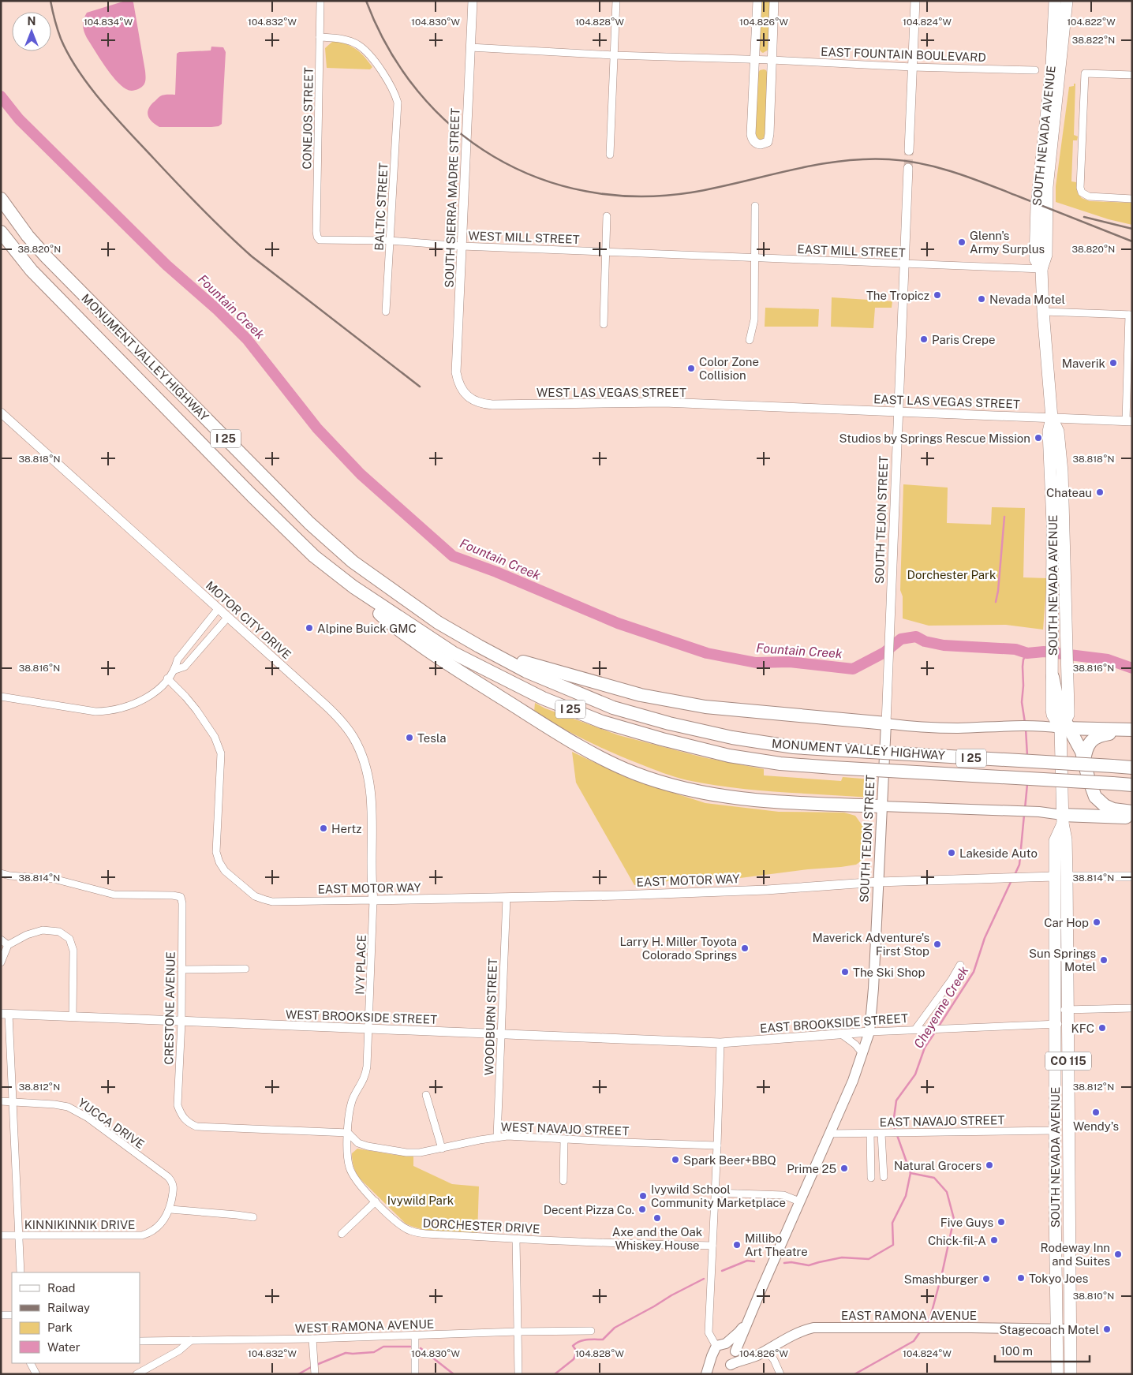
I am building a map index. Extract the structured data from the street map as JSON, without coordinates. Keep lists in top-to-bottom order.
{
  "streets": {
    "highway": ["MONUMENT VALLEY HIGHWAY", "I 25"],
    "main road": [
      "SOUTH NEVADA AVENUE",
      "SOUTH TEJON STREET",
      "CO 115",
      "EAST RAMONA AVENUE"
    ],
    "street": [
      "EAST FOUNTAIN BOULEVARD",
      "CONEJOS STREET",
      "SOUTH SIERRA MADRE STREET",
      "BALTIC STREET",
      "WEST MILL STREET",
      "EAST MILL STREET",
      "WEST LAS VEGAS STREET",
      "EAST LAS VEGAS STREET",
      "MOTOR CITY DRIVE",
      "EAST MOTOR WAY",
      "IVY PLACE",
      "CRESTONE AVENUE",
      "WEST BROOKSIDE STREET",
      "WOODBURN STREET",
      "EAST BROOKSIDE STREET",
      "EAST NAVAJO STREET",
      "YUCCA DRIVE",
      "WEST NAVAJO STREET",
      "KINNIKINNIK DRIVE",
      "DORCHESTER DRIVE",
      "WEST RAMONA AVENUE"
    ]
  },
  "crossings": [
    ["EAST FOUNTAIN BOULEVARD", "SOUTH SIERRA MADRE STREET"],
    ["CONEJOS STREET", "BALTIC STREET"],
    ["CONEJOS STREET", "WEST MILL STREET"],
    ["SOUTH NEVADA AVENUE", "EAST MILL STREET"],
    ["SOUTH NEVADA AVENUE", "EAST LAS VEGAS STREET"],
    ["SOUTH NEVADA AVENUE", "EAST MOTOR WAY"],
    ["SOUTH NEVADA AVENUE", "EAST BROOKSIDE STREET"],
    ["SOUTH NEVADA AVENUE", "EAST NAVAJO STREET"],
    ["SOUTH NEVADA AVENUE", "EAST RAMONA AVENUE"],
    ["SOUTH SIERRA MADRE STREET", "WEST MILL STREET"],
    ["SOUTH SIERRA MADRE STREET", "WEST LAS VEGAS STREET"],
    ["BALTIC STREET", "WEST MILL STREET"],
    ["WEST MILL STREET", "EAST MILL STREET"],
    ["EAST MILL STREET", "SOUTH TEJON STREET"],
    ["WEST LAS VEGAS STREET", "EAST LAS VEGAS STREET"],
    ["EAST LAS VEGAS STREET", "SOUTH TEJON STREET"],
    ["SOUTH TEJON STREET", "EAST MOTOR WAY"],
    ["SOUTH TEJON STREET", "EAST BROOKSIDE STREET"],
    ["SOUTH TEJON STREET", "EAST NAVAJO STREET"],
    ["SOUTH TEJON STREET", "EAST RAMONA AVENUE"],
    ["MOTOR CITY DRIVE", "EAST MOTOR WAY"],
    ["MOTOR CITY DRIVE", "IVY PLACE"],
    ["EAST MOTOR WAY", "IVY PLACE"],
    ["EAST MOTOR WAY", "WOODBURN STREET"],
    ["IVY PLACE", "WEST BROOKSIDE STREET"],
    ["IVY PLACE", "DORCHESTER DRIVE"],
    ["CRESTONE AVENUE", "WEST BROOKSIDE STREET"],
    ["CRESTONE AVENUE", "WEST NAVAJO STREET"],
    ["CRESTONE AVENUE", "DORCHESTER DRIVE"],
    ["WEST BROOKSIDE STREET", "WOODBURN STREET"],
    ["WEST BROOKSIDE STREET", "EAST BROOKSIDE STREET"],
    ["WEST BROOKSIDE STREET", "DORCHESTER DRIVE"],
    ["WOODBURN STREET", "WEST NAVAJO STREET"],
    ["YUCCA DRIVE", "KINNIKINNIK DRIVE"],
    ["WEST NAVAJO STREET", "DORCHESTER DRIVE"]
  ],
  "water": ["Fountain Creek", "Cheyenne Creek"],
  "parks": ["Dorchester Park", "Ivywild Park"],
  "places": [
    "Glenn's Army Surplus",
    "The Tropicz",
    "Nevada Motel",
    "Paris Crepe",
    "Maverik",
    "Color Zone Collision",
    "Studios by Springs Rescue Mission",
    "Chateau",
    "Alpine Buick GMC",
    "Tesla",
    "Hertz",
    "Lakeside Auto",
    "Car Hop",
    "Maverick Adventure's First Stop",
    "Larry H. Miller Toyota Colorado Springs",
    "Sun Springs Motel",
    "The Ski Shop",
    "KFC",
    "Wendy's",
    "Spark Beer+BBQ",
    "Natural Grocers",
    "Prime 25",
    "Ivywild School Community Marketplace",
    "Decent Pizza Co.",
    "Axe and the Oak Whiskey House",
    "Five Guys",
    "Chick-fil-A",
    "Millibo Art Theatre",
    "Rodeway Inn and Suites",
    "Tokyo Joes",
    "Smashburger",
    "Stagecoach Motel"
  ],
  "legend": [
    "Road",
    "Railway",
    "Park",
    "Water"
  ],
  "scale_bar": "100 m",
  "north": "top",
  "coordinates": [
    "104.834°W",
    "104.832°W",
    "104.830°W",
    "104.828°W",
    "104.826°W",
    "104.824°W",
    "104.822°W",
    "38.822°N",
    "38.820°N",
    "38.818°N",
    "38.816°N",
    "38.814°N",
    "38.812°N",
    "38.810°N"
  ]
}
